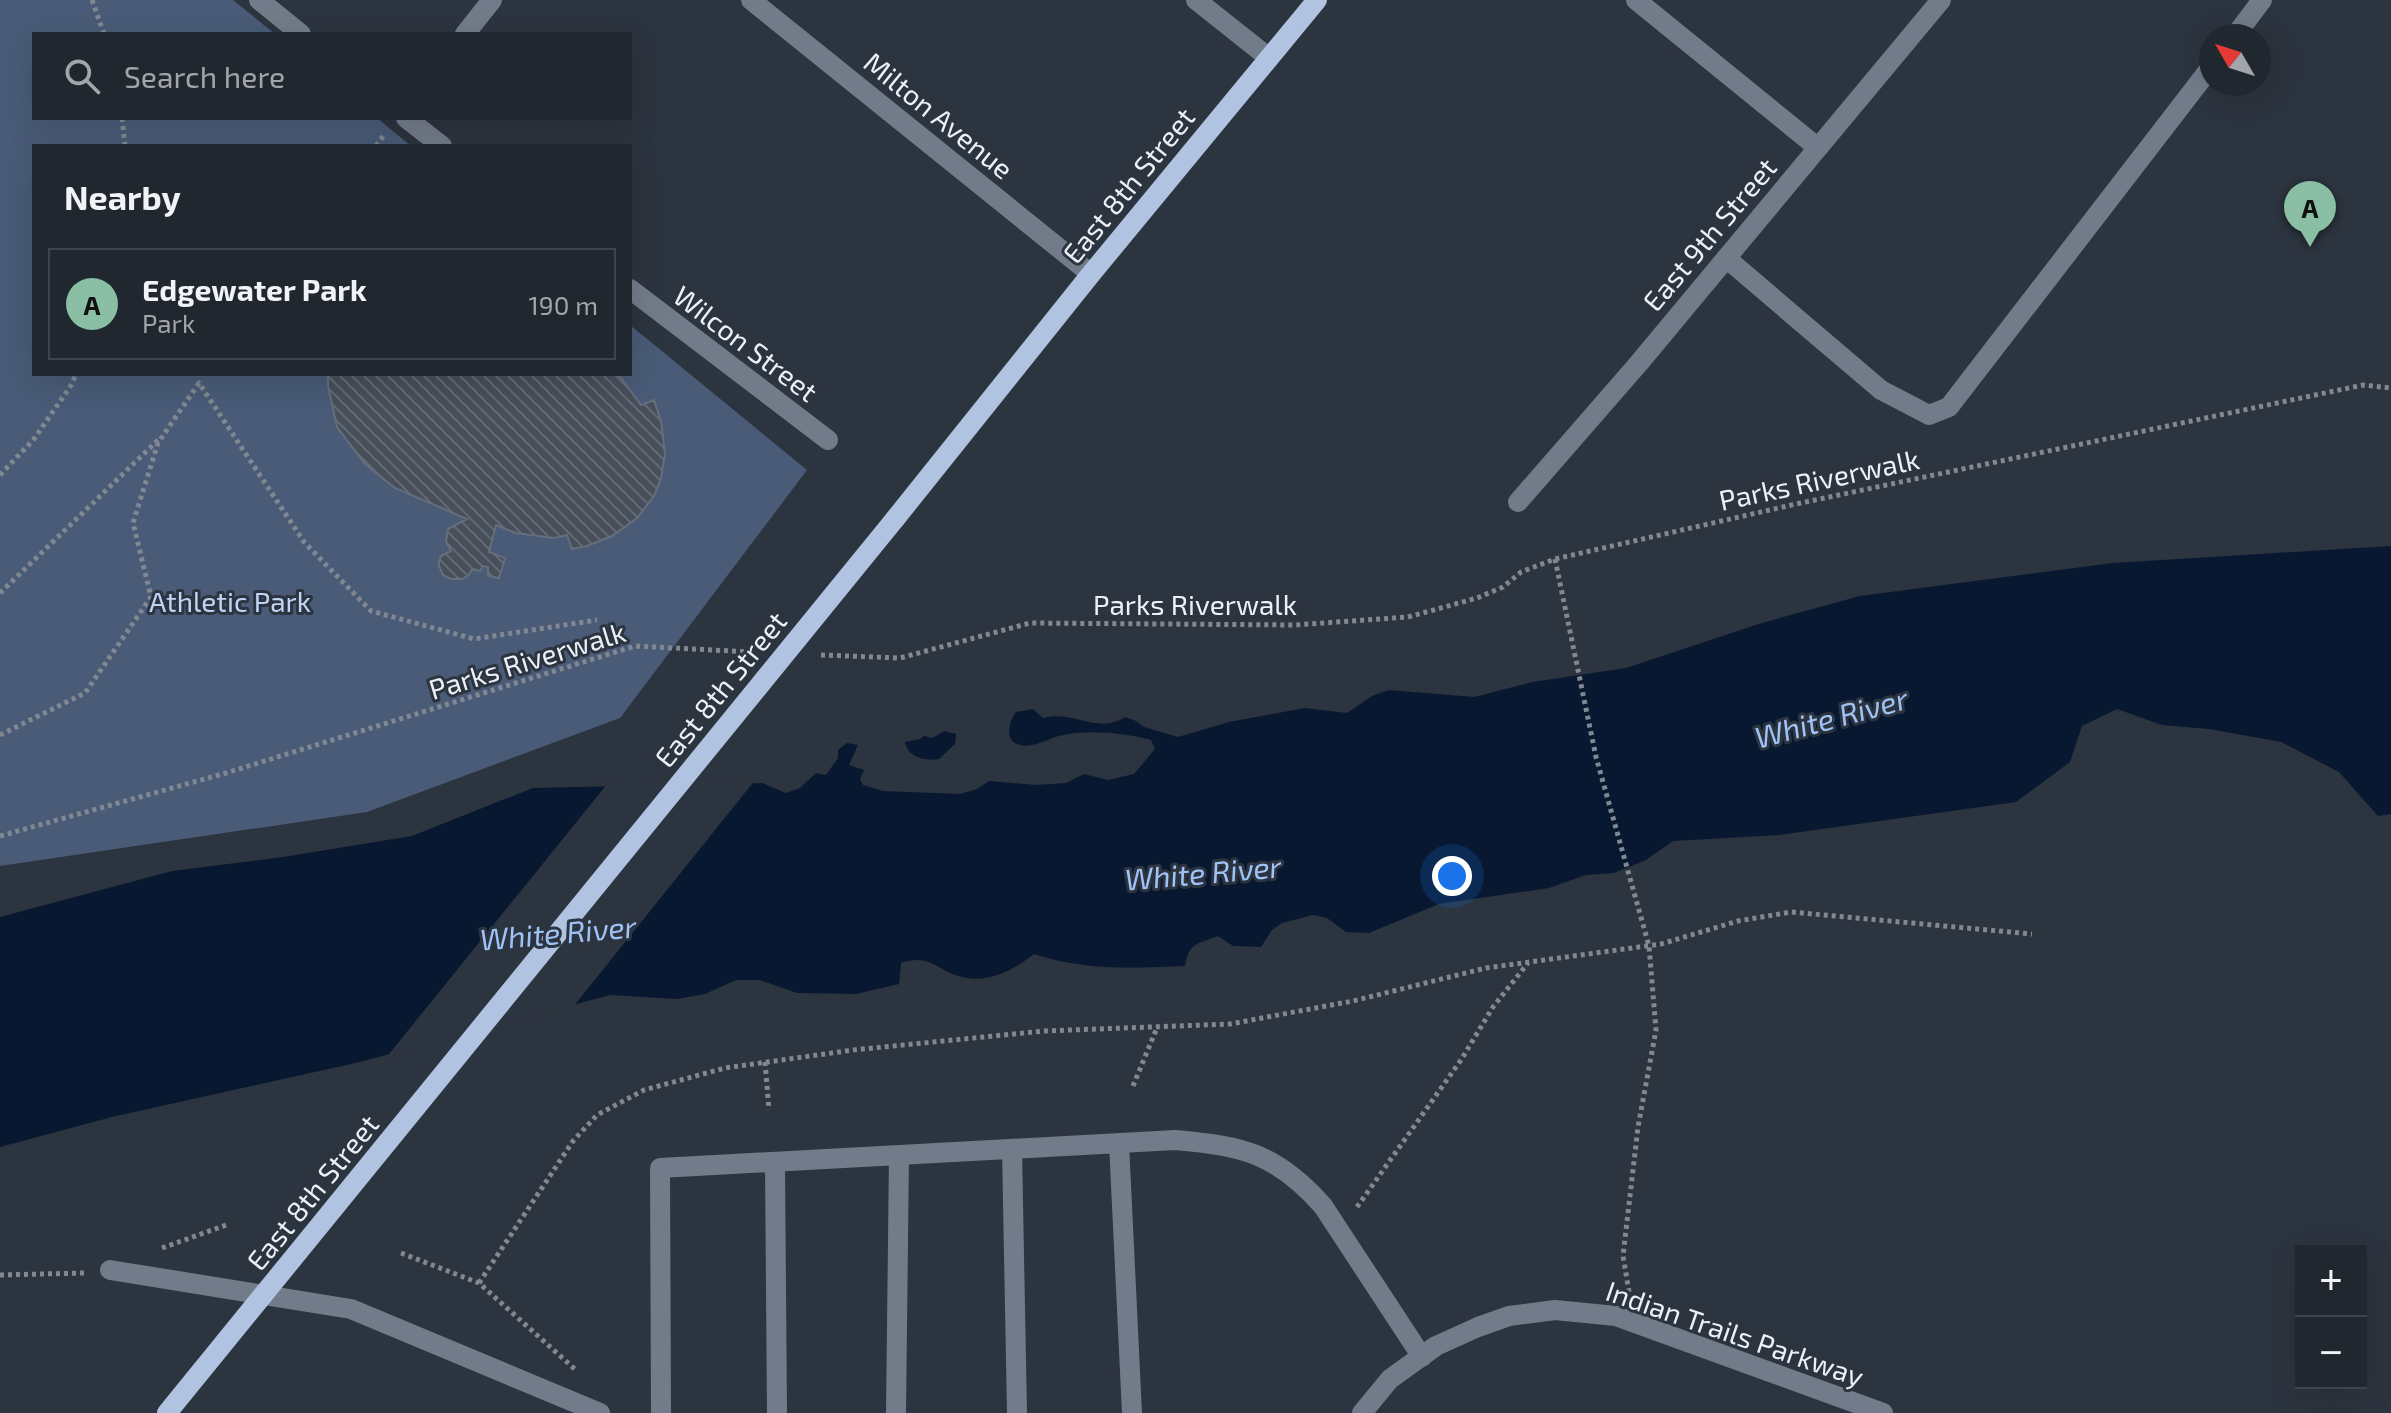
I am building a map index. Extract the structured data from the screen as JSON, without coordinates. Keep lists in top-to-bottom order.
{
  "streets": {
    "main road": ["East 8th Street"],
    "street": [
      "Milton Avenue",
      "East 9th Street",
      "Wilcon Street",
      "Indian Trails Parkway"
    ],
    "path": ["Parks Riverwalk"]
  },
  "crossings": [
    ["Milton Avenue", "East 8th Street"]
  ],
  "water": ["White River"],
  "parks": ["Athletic Park"],
  "north": "top left",
  "page": {
    "search": "Search here",
    "heading": "Nearby",
    "pins": "A",
    "list": [
      {
        "mark": "A",
        "name": "Edgewater Park",
        "note": "Park",
        "value": "190 m"
      }
    ],
    "map_buttons": ["+", "−"]
  }
}
